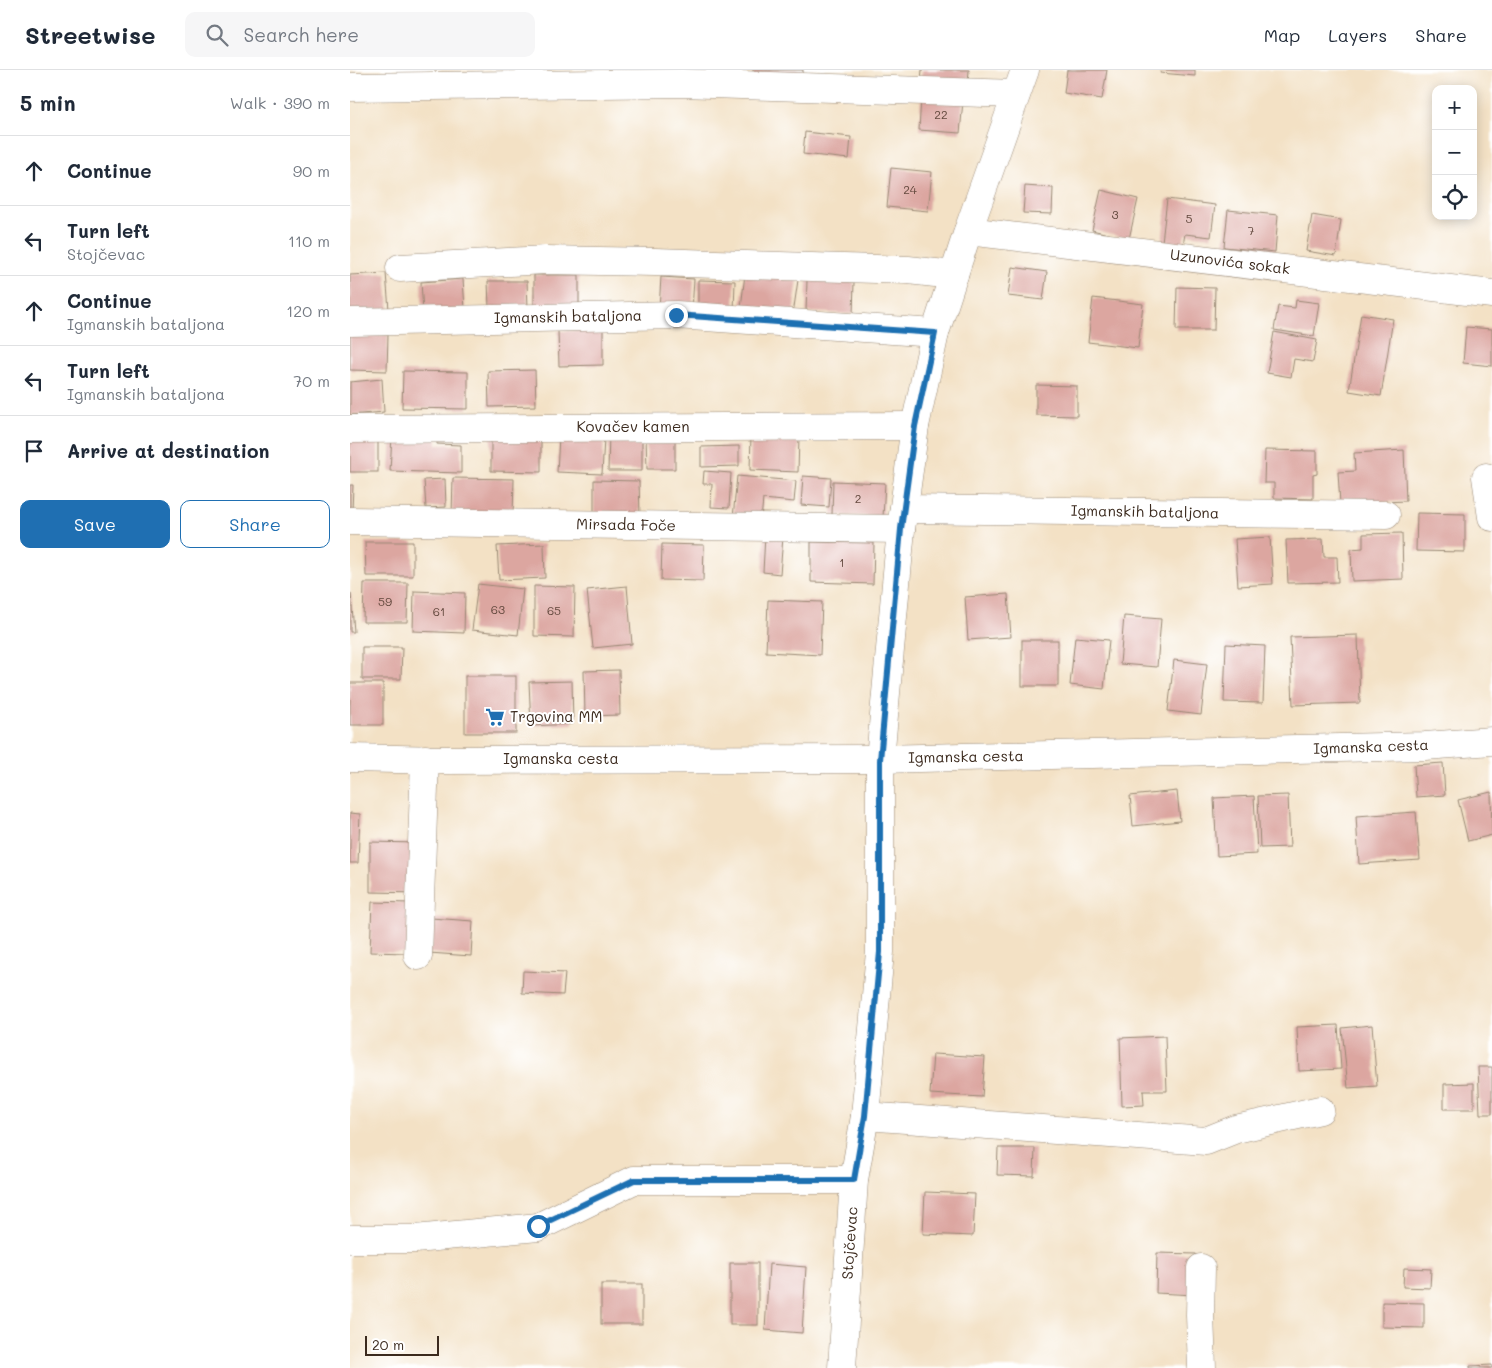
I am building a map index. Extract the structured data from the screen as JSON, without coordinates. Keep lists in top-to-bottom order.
{
  "streets": {
    "street": [
      "Uzunovića sokak",
      "Igmanskih bataljona",
      "Kovačev kamen",
      "Mirsada Foče",
      "Igmanska cesta",
      "Stojčevac"
    ]
  },
  "crossings": [
    ["Igmanskih bataljona", "Mirsada Foče"],
    ["Igmanska cesta", "Stojčevac"]
  ],
  "places": {
    "supermarket": ["Trgovina MM"]
  },
  "house_numbers": [
    "22",
    "24",
    "3",
    "5",
    "7",
    "2",
    "1",
    "59",
    "63",
    "65",
    "61"
  ],
  "scale_bar": "20 m",
  "page": {
    "header": "Streetwise",
    "search": "Search here",
    "nav": ["Map", "Layers", "Share"],
    "heading": ["5 min", "Walk · 390 m"],
    "map_buttons": ["+", "−"],
    "list": [
      ["Continue", "90 m"],
      ["Turn left", "Stojčevac", "110 m"],
      ["Continue", "Igmanskih bataljona", "120 m"],
      ["Turn left", "Igmanskih bataljona", "70 m"],
      "Arrive at destination"
    ],
    "buttons": ["Save", "Share"],
    "scale": "20 m"
  }
}
